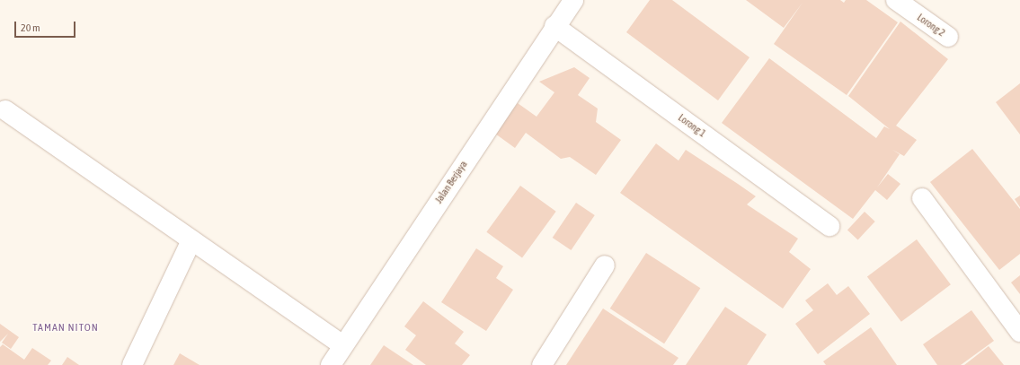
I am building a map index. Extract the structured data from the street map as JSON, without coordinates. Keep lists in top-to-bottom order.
{
  "streets": {
    "street": ["Lorong 2", "Lorong 1", "Jalan Berjaya"]
  },
  "crossings": [
    ["Lorong 1", "Jalan Berjaya"]
  ],
  "districts": ["TAMAN NITON"],
  "scale_bar": "20 m"
}
